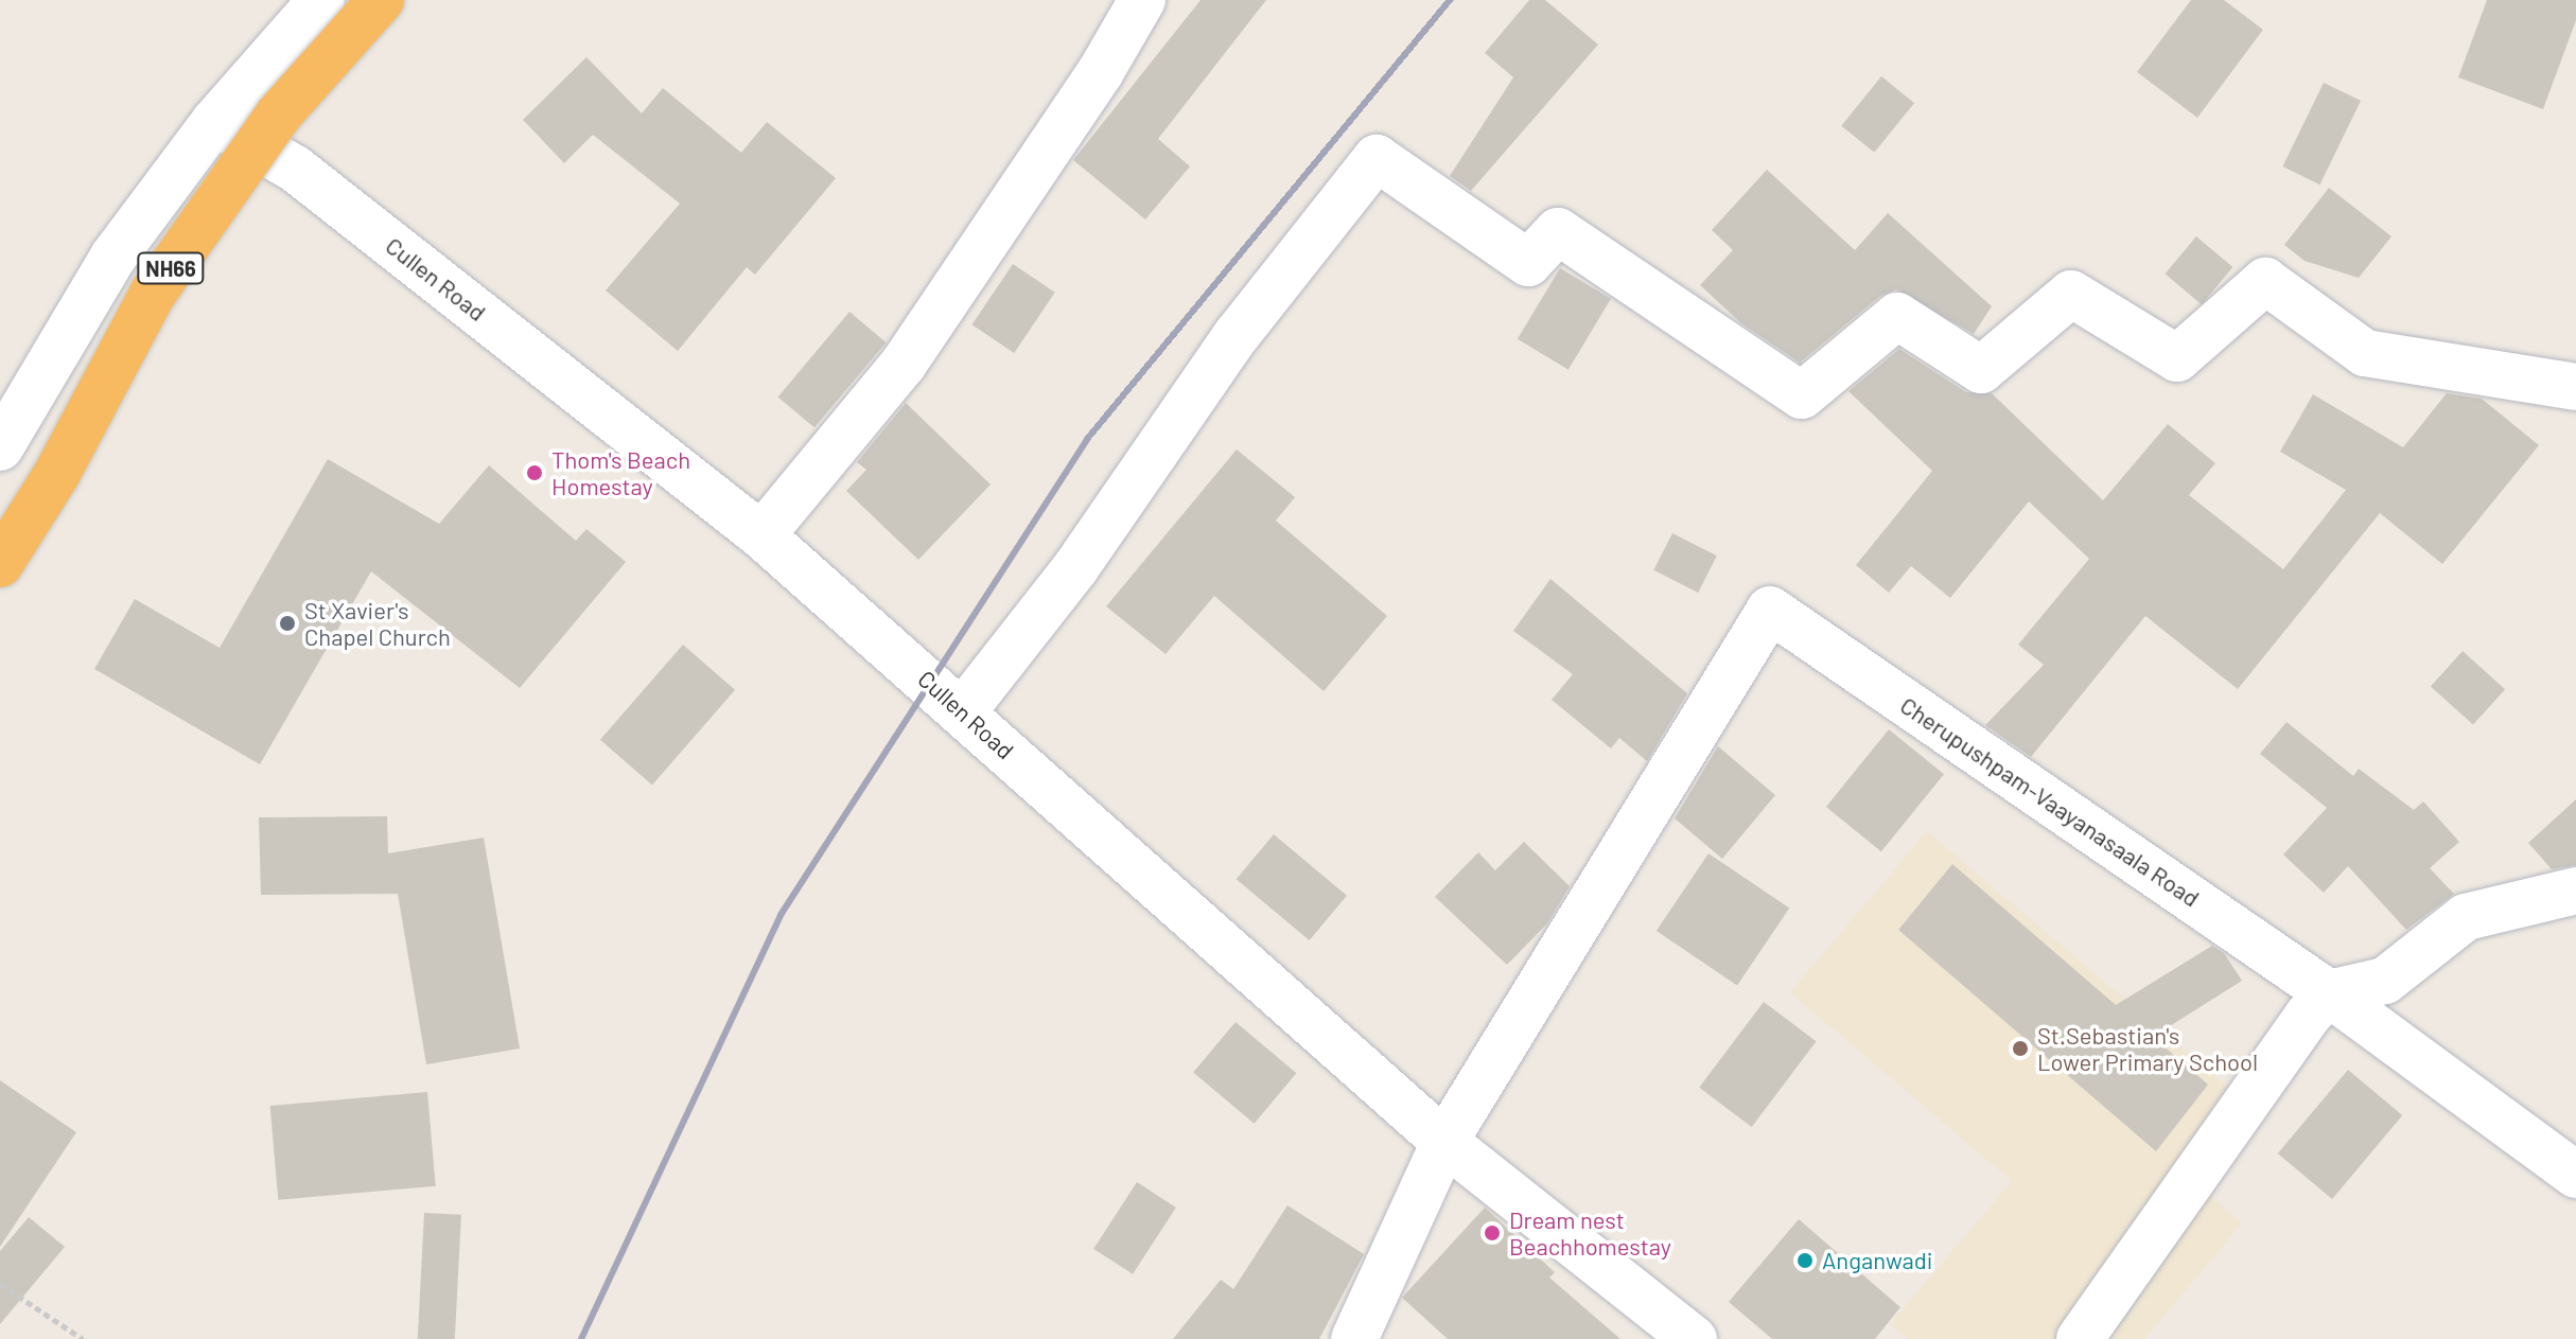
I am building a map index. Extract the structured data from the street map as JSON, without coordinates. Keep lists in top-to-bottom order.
{
  "streets": {
    "highway": ["NH66"],
    "street": ["Cullen Road", "Cherupushpam-Vaayanasaala Road"]
  },
  "crossings": [
    ["Cullen Road", "Cherupushpam-Vaayanasaala Road"]
  ],
  "places": [
    "Thom's Beach Homestay",
    "St Xavier's Chapel Church",
    "St.Sebastian's Lower Primary School",
    "Dream nest Beachhomestay",
    "Anganwadi"
  ]
}
